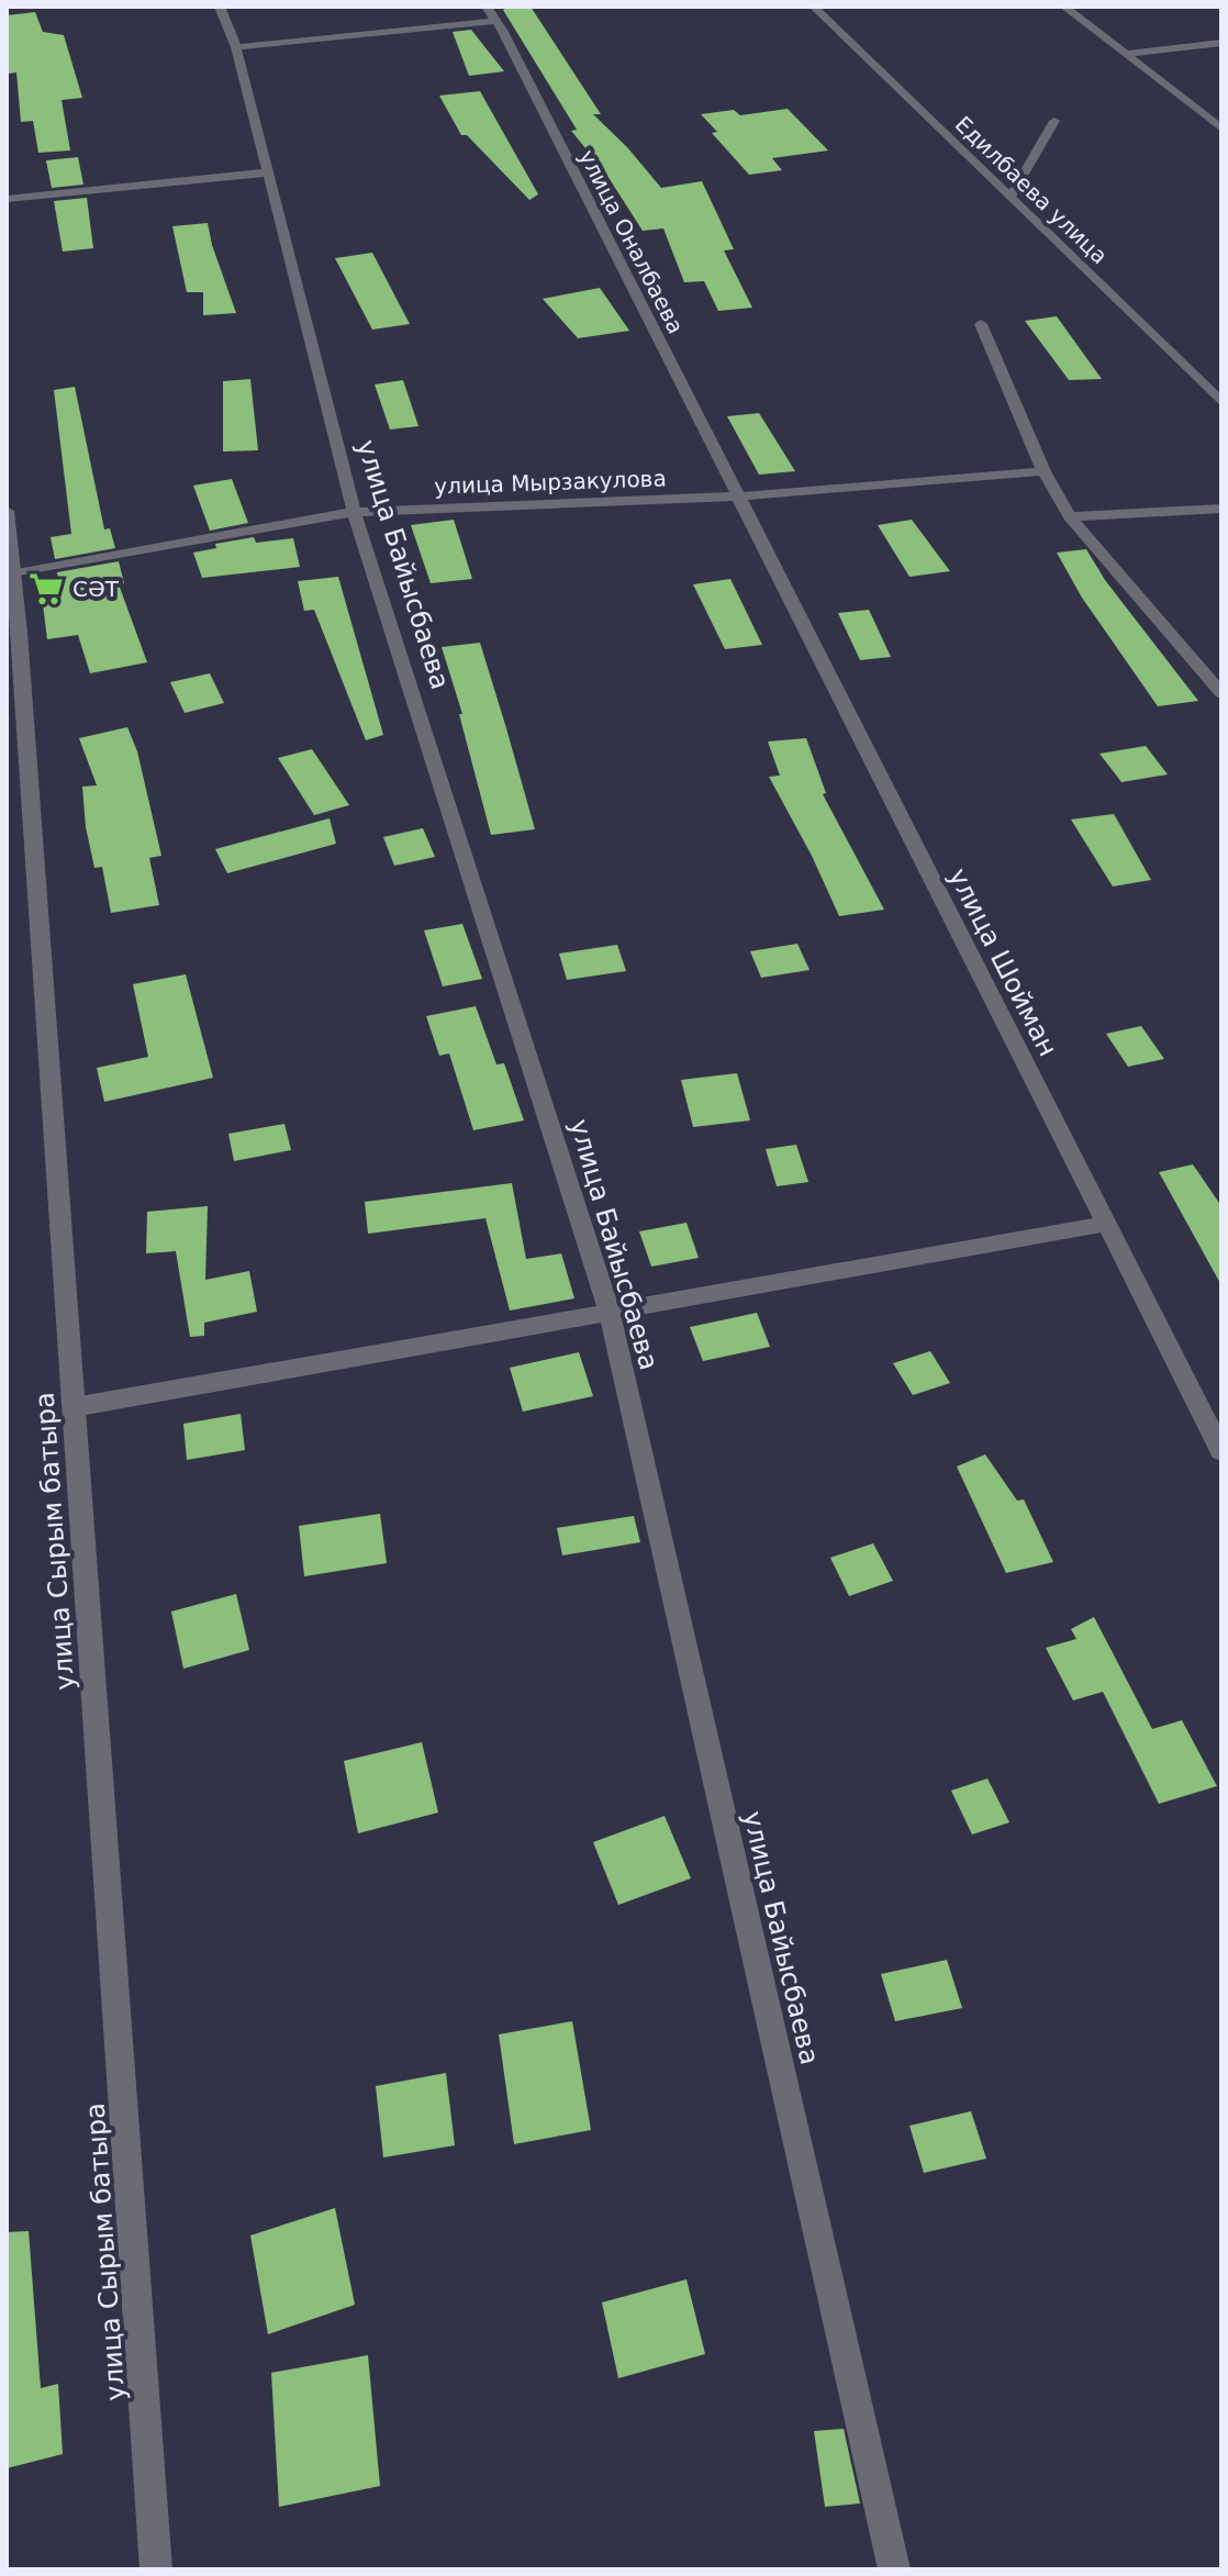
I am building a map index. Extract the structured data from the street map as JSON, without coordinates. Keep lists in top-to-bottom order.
{
  "streets": {
    "street": [
      "Едилбаева улица",
      "улица Оналбаева",
      "улица Мырзакулова",
      "улица Байысбаева",
      "улица Шойман",
      "улица Сырым батыра"
    ]
  },
  "crossings": [
    ["улица Оналбаева", "улица Мырзакулова"],
    ["улица Оналбаева", "улица Шойман"],
    ["улица Мырзакулова", "улица Байысбаева"],
    ["улица Мырзакулова", "улица Шойман"],
    ["улица Мырзакулова", "улица Сырым батыра"]
  ],
  "places": {
    "supermarket": ["СƏТ"]
  }
}
